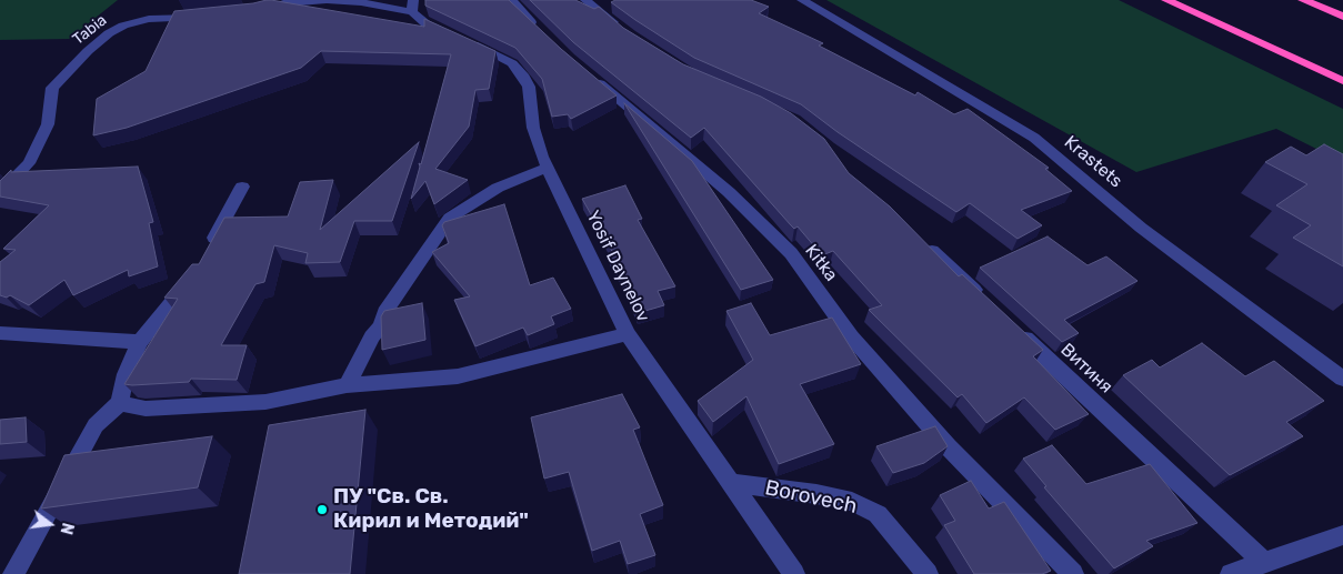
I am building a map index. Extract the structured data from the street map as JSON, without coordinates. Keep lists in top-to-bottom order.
{
  "streets": {
    "street": [
      "Tabia",
      "Krastets",
      "Kitka",
      "Yosif Daynelov",
      "Витиня",
      "Borovech"
    ]
  },
  "crossings": [
    ["Yosif Daynelov", "Borovech"]
  ],
  "places": ["ПУ \"Св. Св. Кирил и Методий\""],
  "north": "right"
}
